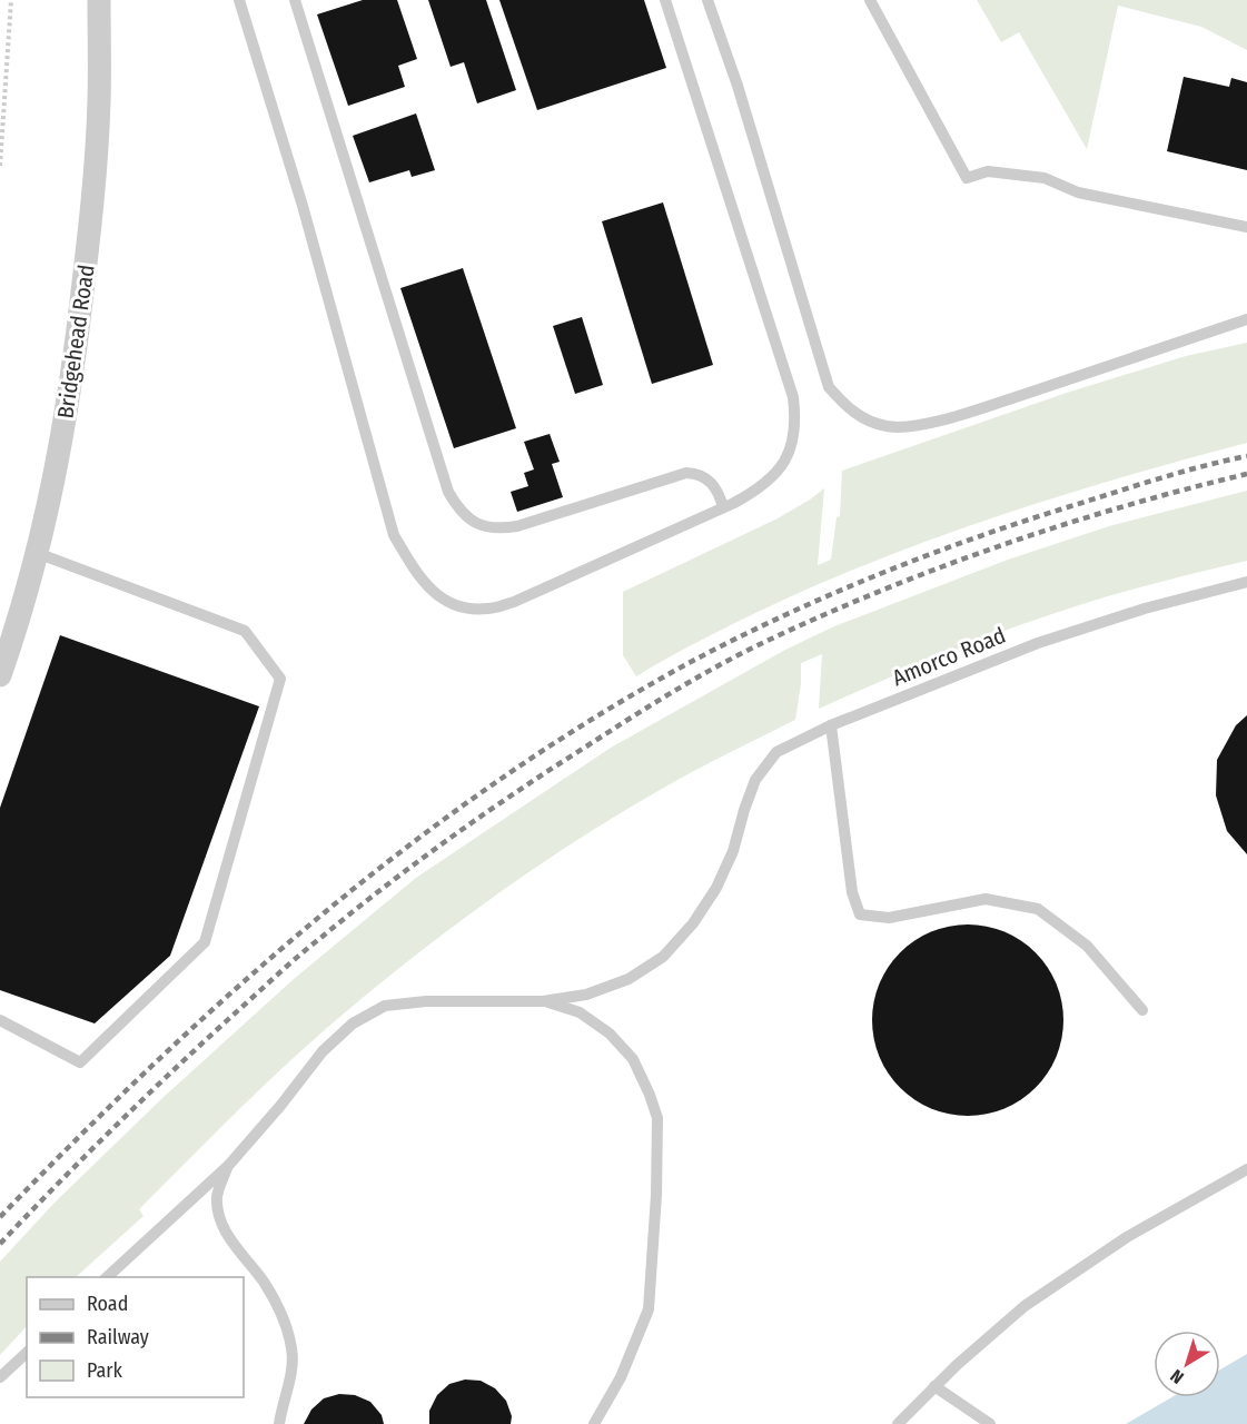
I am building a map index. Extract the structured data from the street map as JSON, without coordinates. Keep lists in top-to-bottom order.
{
  "streets": {
    "street": ["Bridgehead Road"],
    "lane": ["Amorco Road"]
  },
  "legend": ["Road", "Railway", "Park"],
  "north": "bottom left"
}
